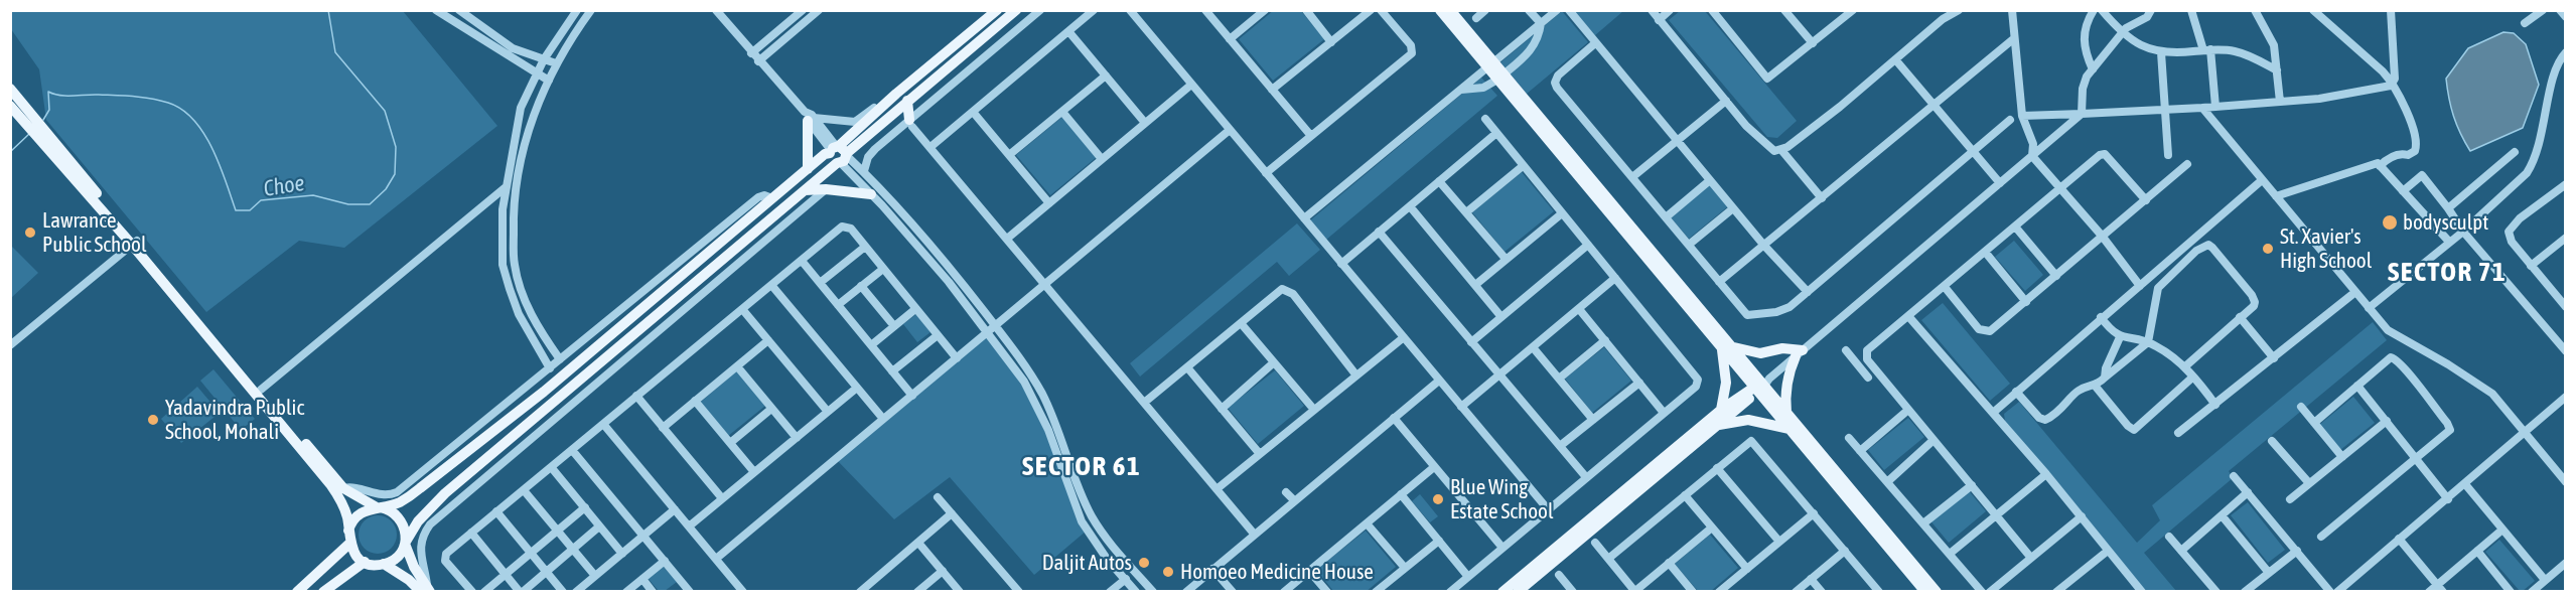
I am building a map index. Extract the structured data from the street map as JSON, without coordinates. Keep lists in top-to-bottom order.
{
  "districts": ["SECTOR 71", "SECTOR 61"],
  "water": ["Choe"],
  "places": [
    "bodysculpt",
    "Lawrance Public School",
    "St. Xavier's High School",
    "Yadavindra Public School, Mohali",
    "Blue Wing Estate School",
    "Daljit Autos",
    "Homoeo Medicine House"
  ]
}
